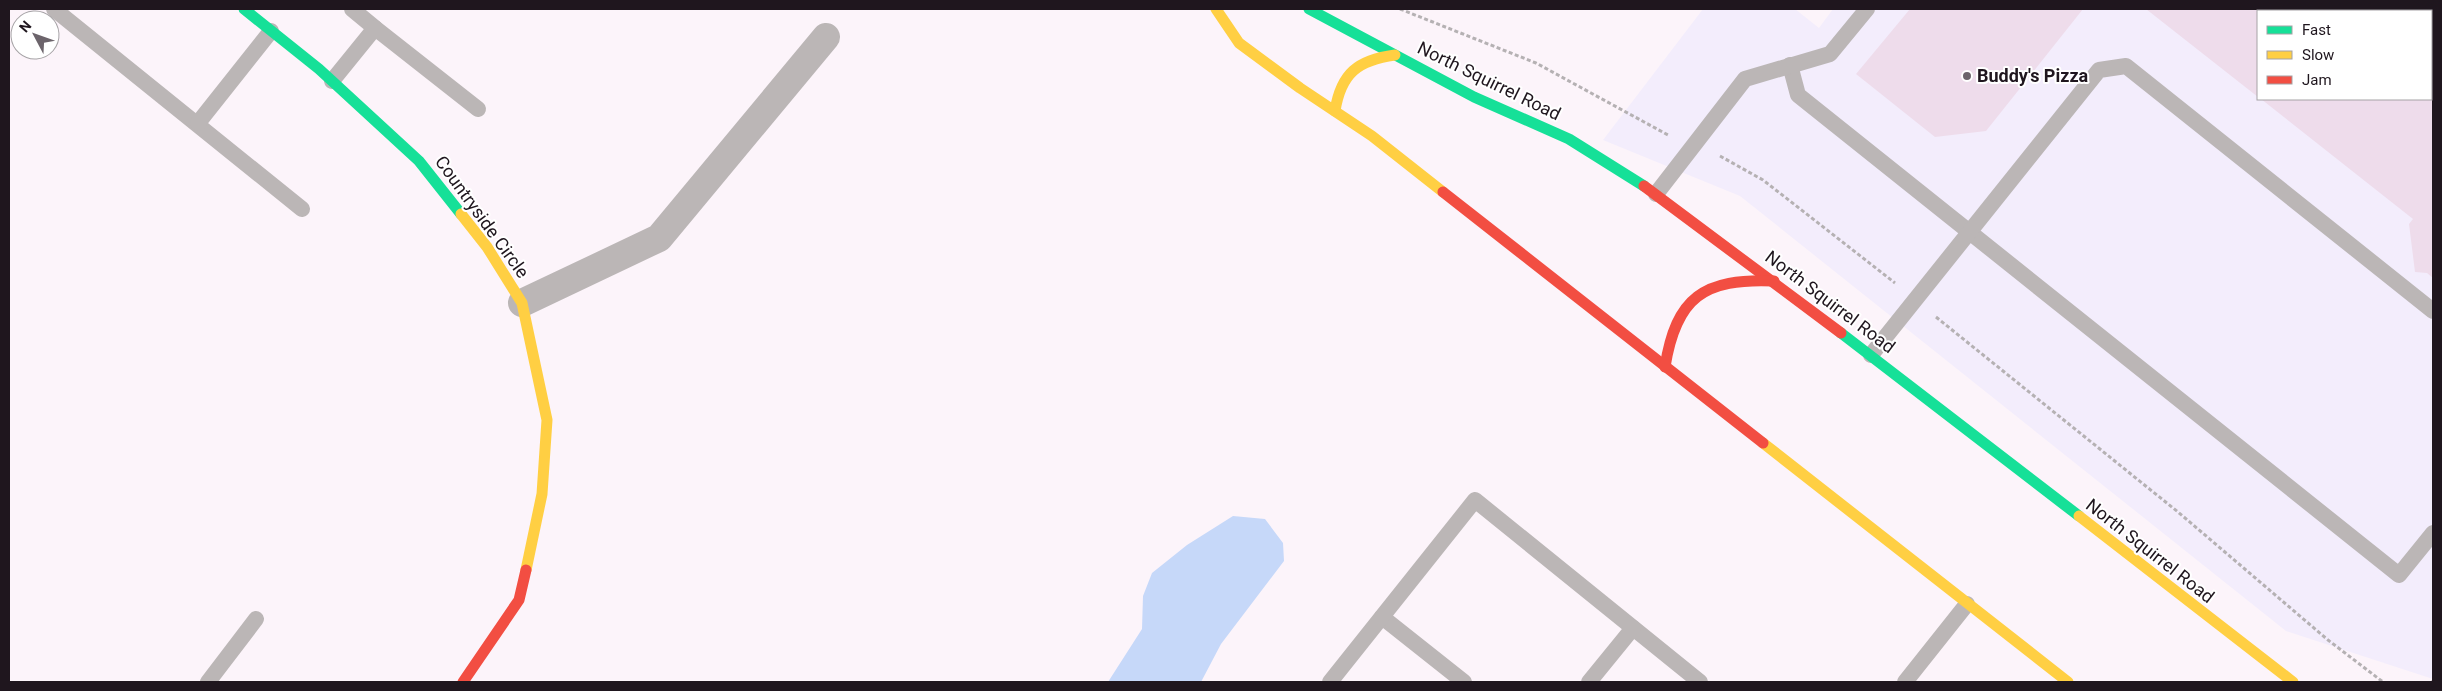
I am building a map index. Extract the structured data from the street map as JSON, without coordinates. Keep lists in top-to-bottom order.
{
  "streets": {
    "street": ["North Squirrel Road", "Countryside Circle"]
  },
  "places": ["Buddy's Pizza"],
  "legend": ["Fast", "Slow", "Jam"],
  "north": "top left"
}
